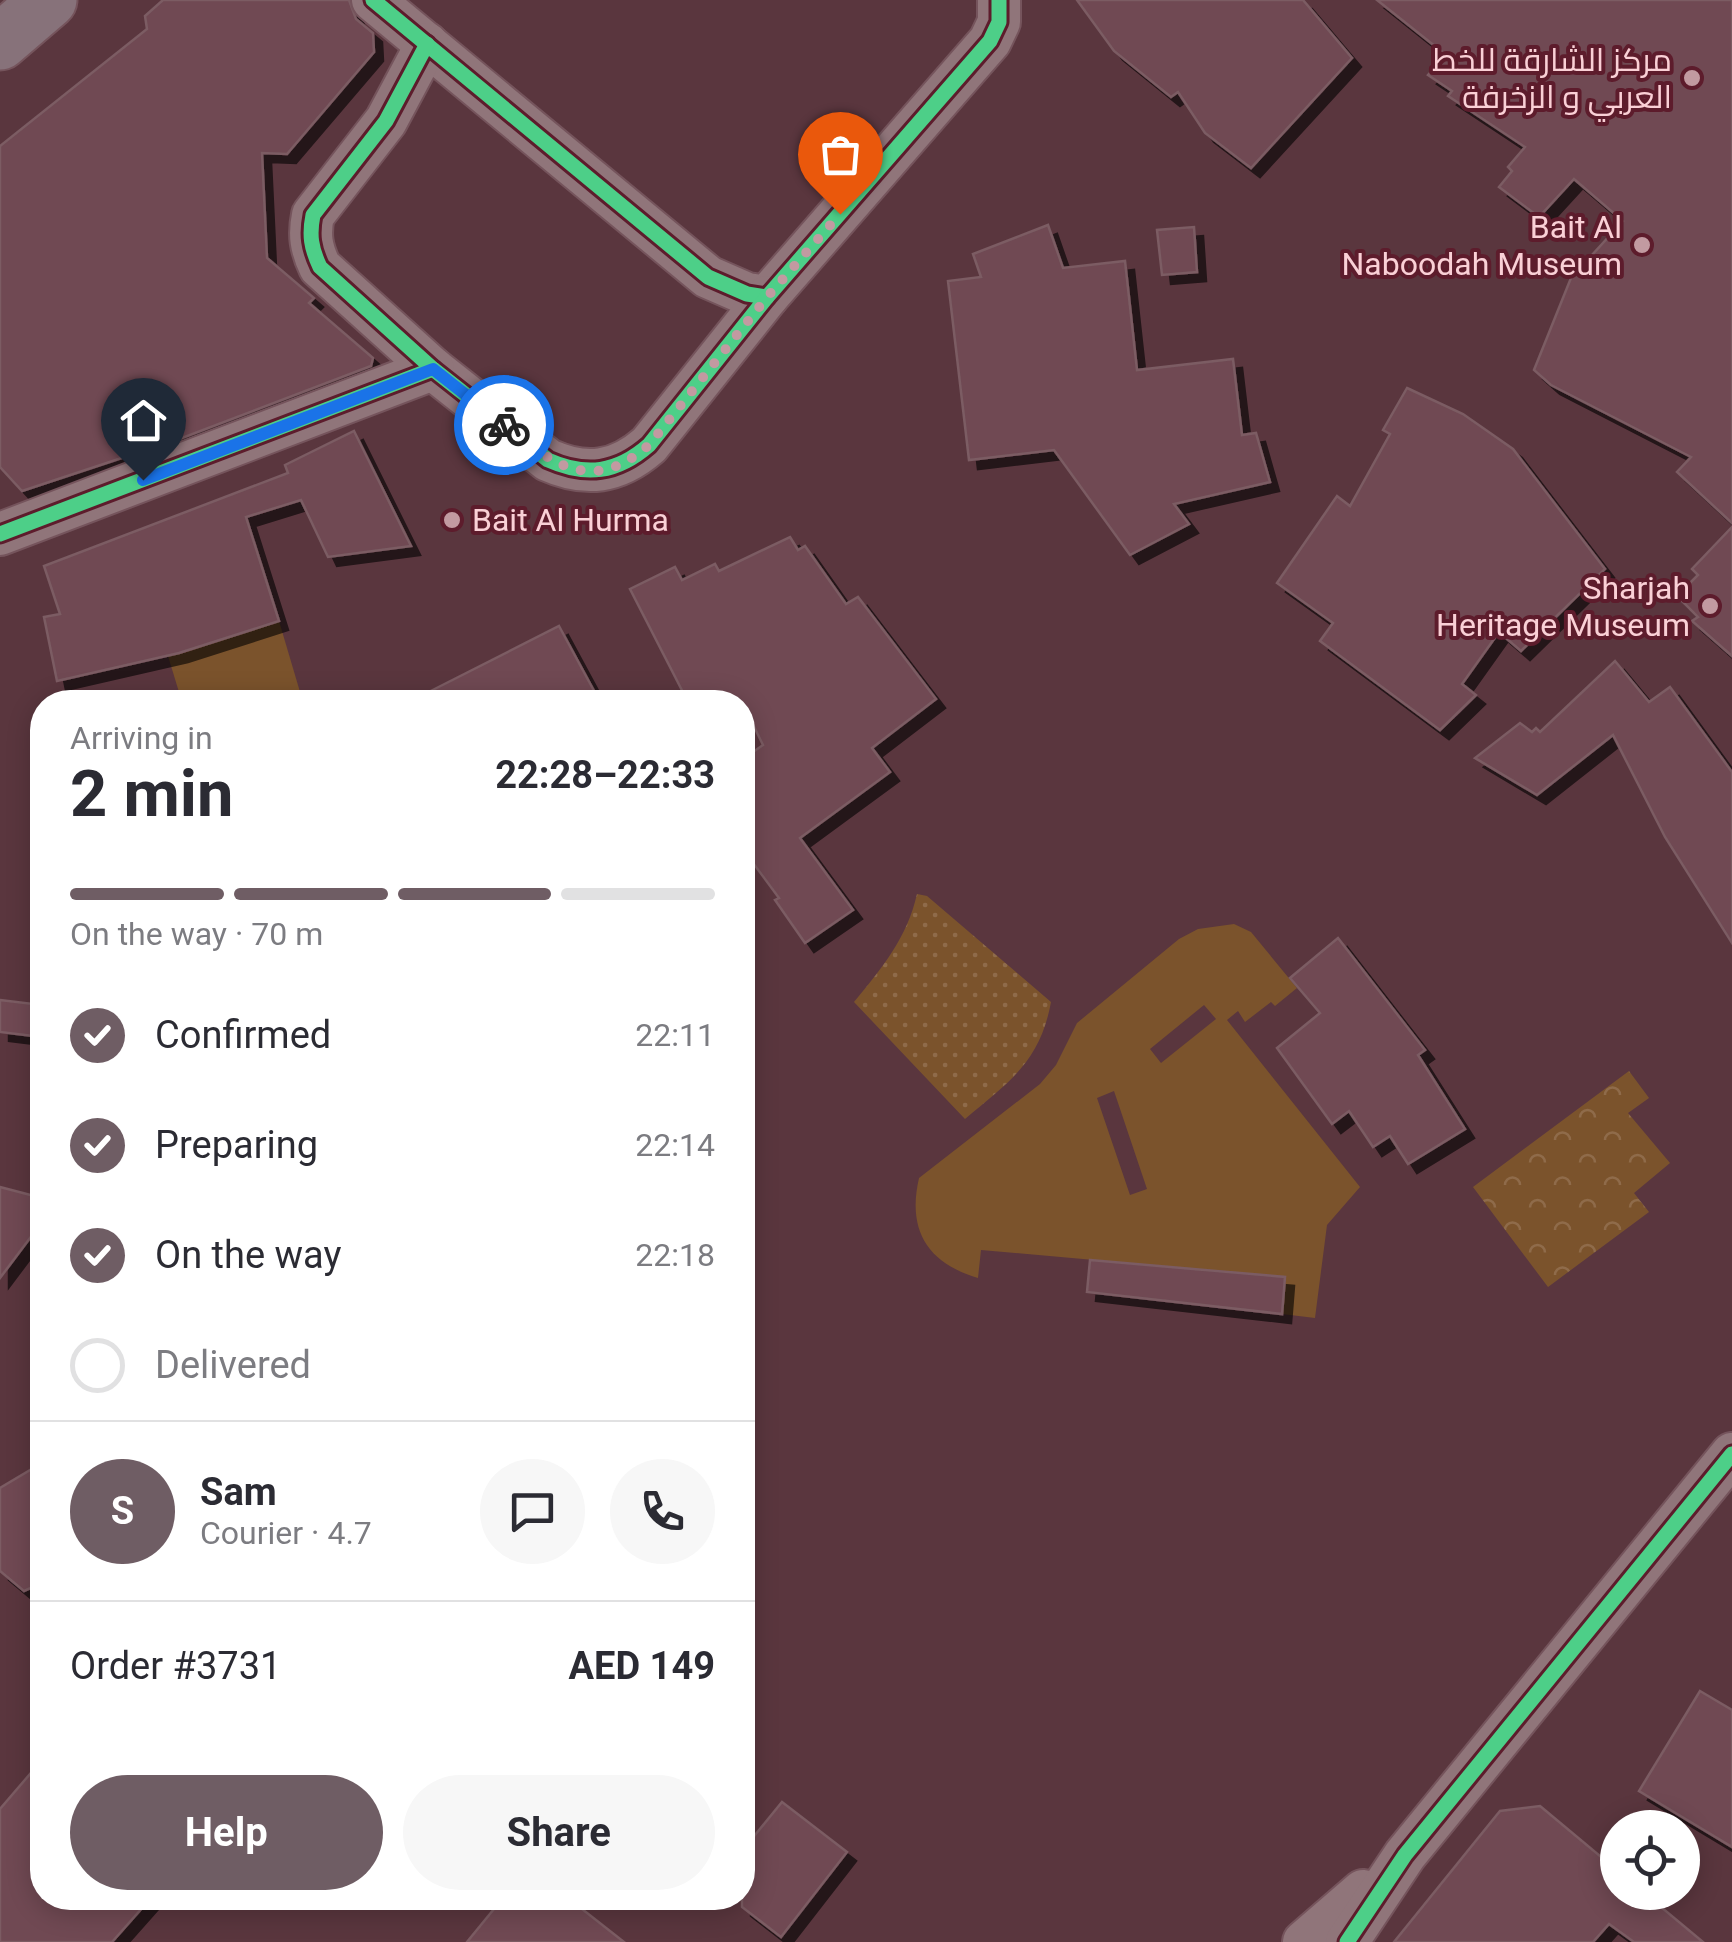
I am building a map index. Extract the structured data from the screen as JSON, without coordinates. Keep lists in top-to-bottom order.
{
  "places": [
    "مركز الشارقة للخط العربي و الزخرفة",
    "Bait Al Naboodah Museum",
    "Bait Al Hurma",
    "Sharjah Heritage Museum"
  ],
  "page": {
    "heading": ["2 min", "Arriving in", "22:28–22:33"],
    "panel": [
      "Sam",
      "Courier · 4.7",
      "Order #3731",
      "AED 149"
    ],
    "bar": "On the way · 70 m",
    "list": [
      ["Confirmed", "22:11"],
      ["Preparing", "22:14"],
      ["On the way", "22:18"],
      "Delivered"
    ],
    "round": "S",
    "buttons": ["Help", "Share"]
  }
}
